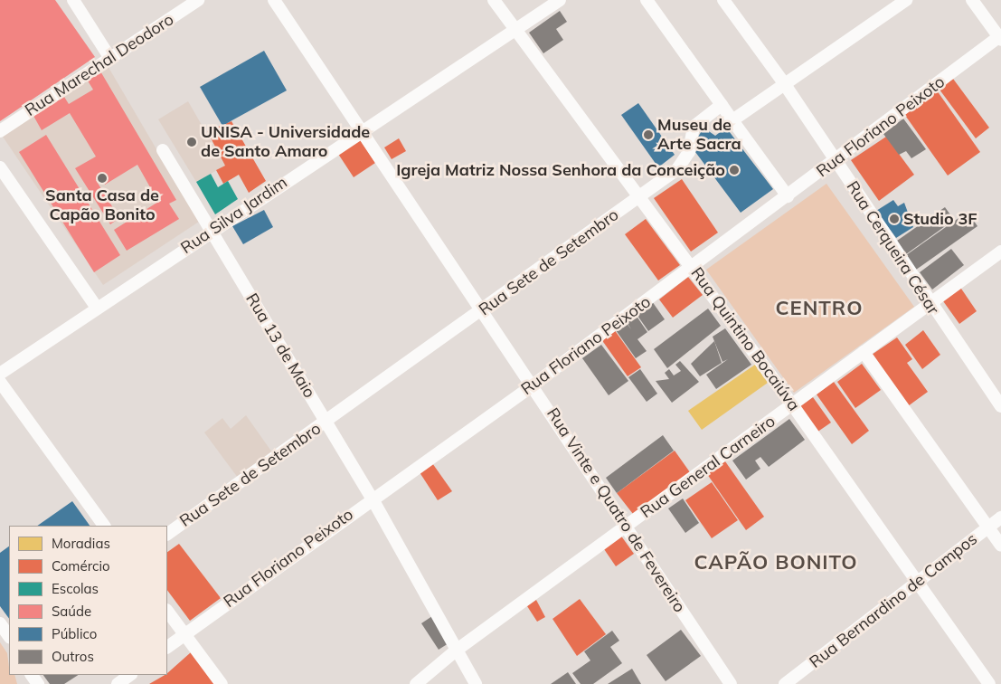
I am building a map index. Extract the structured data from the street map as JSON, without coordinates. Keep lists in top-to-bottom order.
{
  "streets": {
    "street": [
      "Rua Marechal Deodoro",
      "Rua Floriano Peixoto",
      "Rua Silva Jardim",
      "Rua Cerqueira César",
      "Rua Sete de Setembro",
      "Rua Quintino Bocaiúva",
      "Rua 13 de Maio",
      "Rua General Carneiro",
      "Rua Vinte e Quatro de Fevereiro",
      "Rua Bernardino de Campos"
    ]
  },
  "crossings": [
    ["Rua Floriano Peixoto", "Rua Cerqueira César"],
    ["Rua Floriano Peixoto", "Rua Quintino Bocaiúva"],
    ["Rua Floriano Peixoto", "Rua 13 de Maio"],
    ["Rua Floriano Peixoto", "Rua Vinte e Quatro de Fevereiro"],
    ["Rua Silva Jardim", "Rua Quintino Bocaiúva"],
    ["Rua Silva Jardim", "Rua 13 de Maio"],
    ["Rua Silva Jardim", "Rua Vinte e Quatro de Fevereiro"],
    ["Rua Cerqueira César", "Rua General Carneiro"],
    ["Rua Sete de Setembro", "Rua Quintino Bocaiúva"],
    ["Rua Sete de Setembro", "Rua 13 de Maio"],
    ["Rua Sete de Setembro", "Rua Vinte e Quatro de Fevereiro"],
    ["Rua Quintino Bocaiúva", "Rua General Carneiro"],
    ["Rua Quintino Bocaiúva", "Rua Bernardino de Campos"],
    ["Rua 13 de Maio", "Rua General Carneiro"],
    ["Rua General Carneiro", "Rua Vinte e Quatro de Fevereiro"]
  ],
  "districts": ["CENTRO", "CAPÃO BONITO"],
  "places": [
    "Museu de Arte Sacra",
    "UNISA - Universidade de Santo Amaro",
    "Igreja Matriz Nossa Senhora da Conceição",
    "Santa Casa de Capão Bonito",
    "Studio 3F"
  ],
  "legend": [
    "Moradias",
    "Comércio",
    "Escolas",
    "Saúde",
    "Público",
    "Outros"
  ]
}
